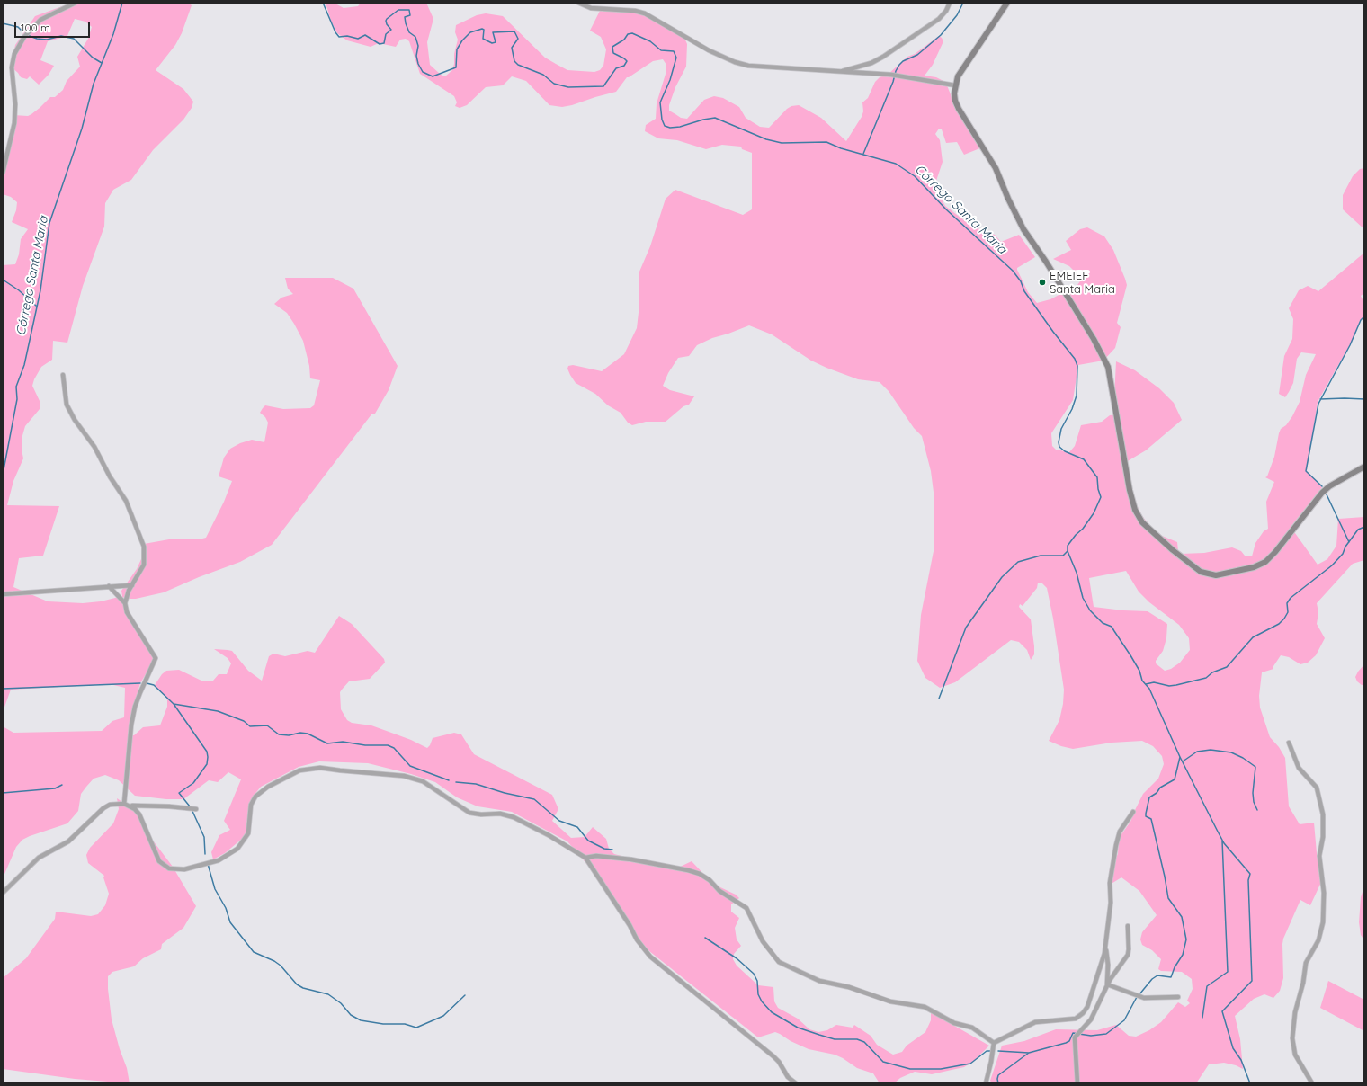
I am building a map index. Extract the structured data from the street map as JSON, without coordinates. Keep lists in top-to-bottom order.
{
  "water": ["Córrego Santa Maria"],
  "places": ["EMEIEF Santa Maria"],
  "scale_bar": "100 m"
}
